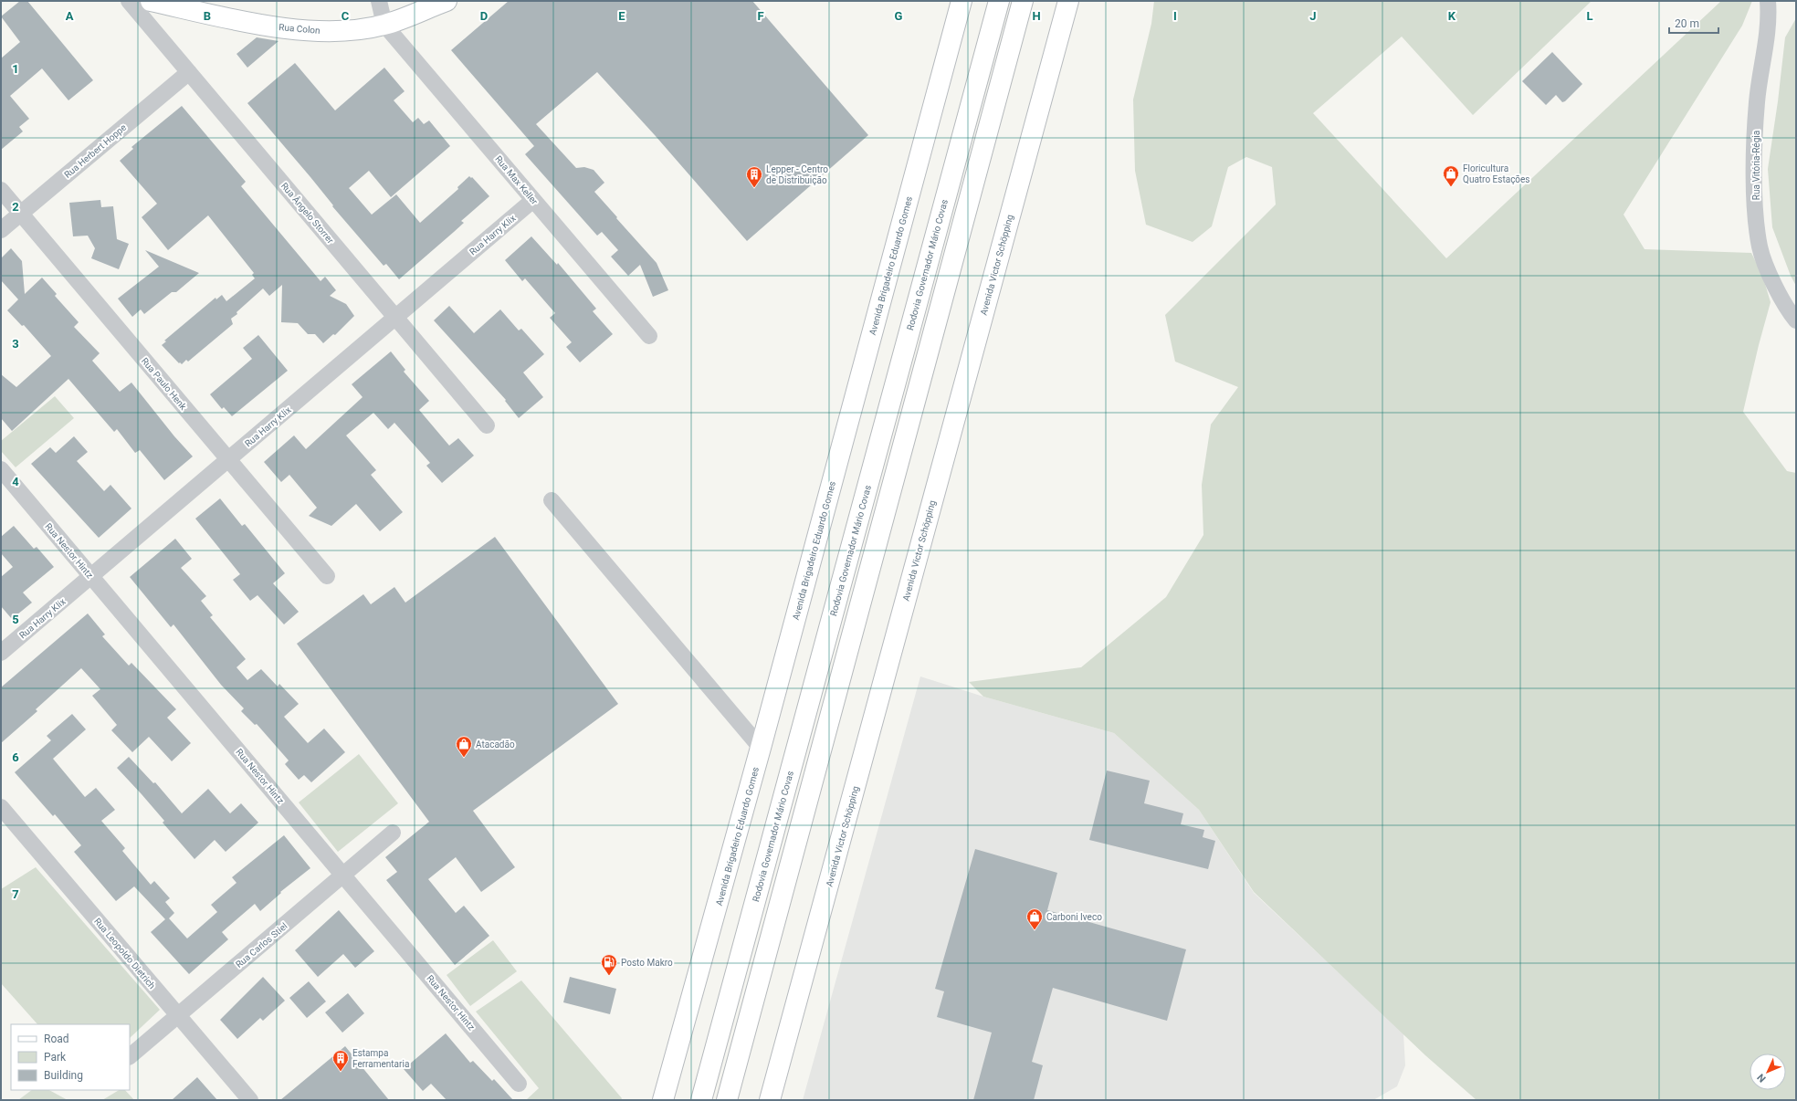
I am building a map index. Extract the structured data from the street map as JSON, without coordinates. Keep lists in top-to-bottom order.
{
  "streets": {
    "main road": [
      "Rua Colon",
      "Rodovia Governador Mário Covas",
      "Avenida Victor Schöpping",
      "Avenida Brigadeiro Eduardo Gomes"
    ],
    "street": [
      "Rua Herbert Hoppe",
      "Rua Vitória-Régia",
      "Rua Max Keller",
      "Rua Ângelo Storrer",
      "Rua Harry Klix",
      "Rua Paulo Henk",
      "Rua Nestor Hintz",
      "Rua Carlos Stiel",
      "Rua Leopoldo Dietrich"
    ]
  },
  "crossings": [
    ["Rua Colon", "Rua Max Keller"],
    ["Rua Herbert Hoppe", "Rua Ângelo Storrer"],
    ["Rua Herbert Hoppe", "Rua Paulo Henk"],
    ["Rua Max Keller", "Rua Harry Klix"],
    ["Rua Ângelo Storrer", "Rua Harry Klix"],
    ["Rua Harry Klix", "Rua Paulo Henk"],
    ["Rua Harry Klix", "Rua Nestor Hintz"],
    ["Rua Nestor Hintz", "Rua Carlos Stiel"],
    ["Rua Carlos Stiel", "Rua Leopoldo Dietrich"]
  ],
  "places": {
    "shop": ["Floricultura Quatro Estações", "Atacadão", "Carboni Iveco"],
    "building": ["Lepper - Centro de Distribuição", "Estampa Ferramentaria"],
    "fuel station": ["Posto Makro"]
  },
  "legend": ["Road", "Park", "Building"],
  "scale_bar": "20 m",
  "north": "bottom left",
  "grid": {
    "columns": [
      "A",
      "B",
      "C",
      "D",
      "E",
      "F",
      "G",
      "H",
      "I",
      "J",
      "K",
      "L"
    ],
    "rows": [
      "1",
      "2",
      "3",
      "4",
      "5",
      "6",
      "7"
    ]
  }
}
